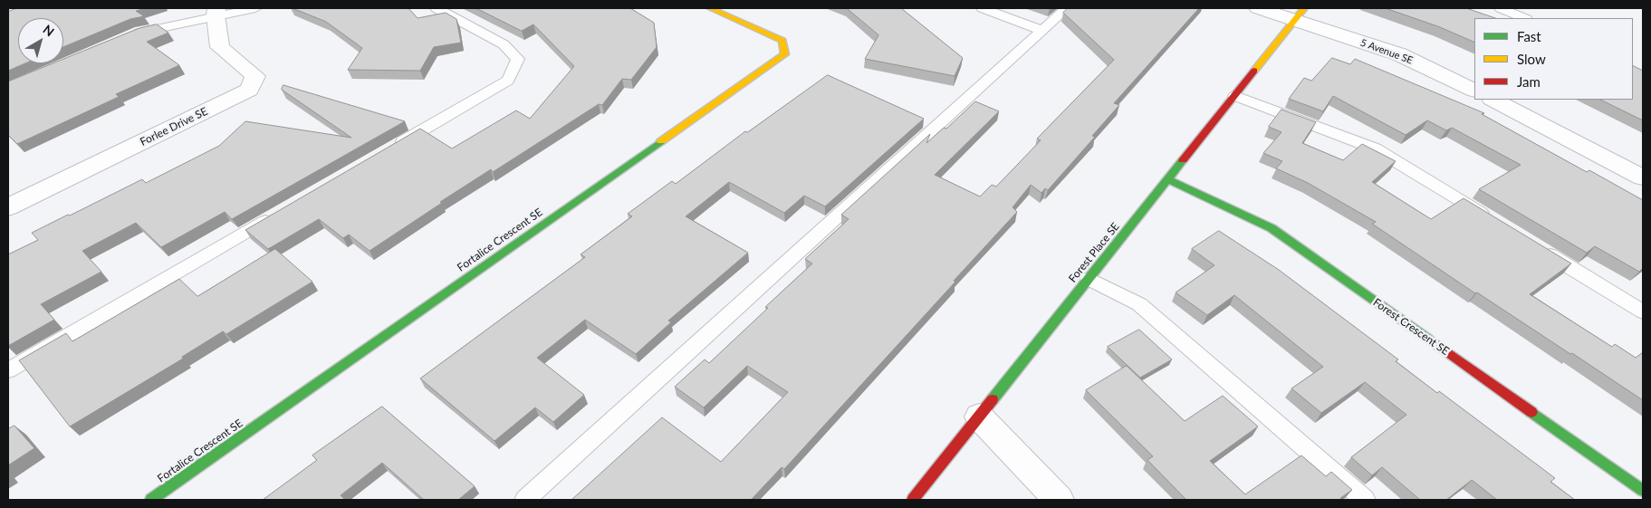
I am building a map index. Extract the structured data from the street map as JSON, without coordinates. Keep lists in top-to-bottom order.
{
  "streets": {
    "street": [
      "5 Avenue SE",
      "Forlee Drive SE",
      "Fortalice Crescent SE",
      "Forest Place SE",
      "Forest Crescent SE"
    ]
  },
  "crossings": [
    ["5 Avenue SE", "Forest Place SE"],
    ["Forest Place SE", "Forest Crescent SE"]
  ],
  "legend": ["Fast", "Slow", "Jam"],
  "north": "top right"
}
